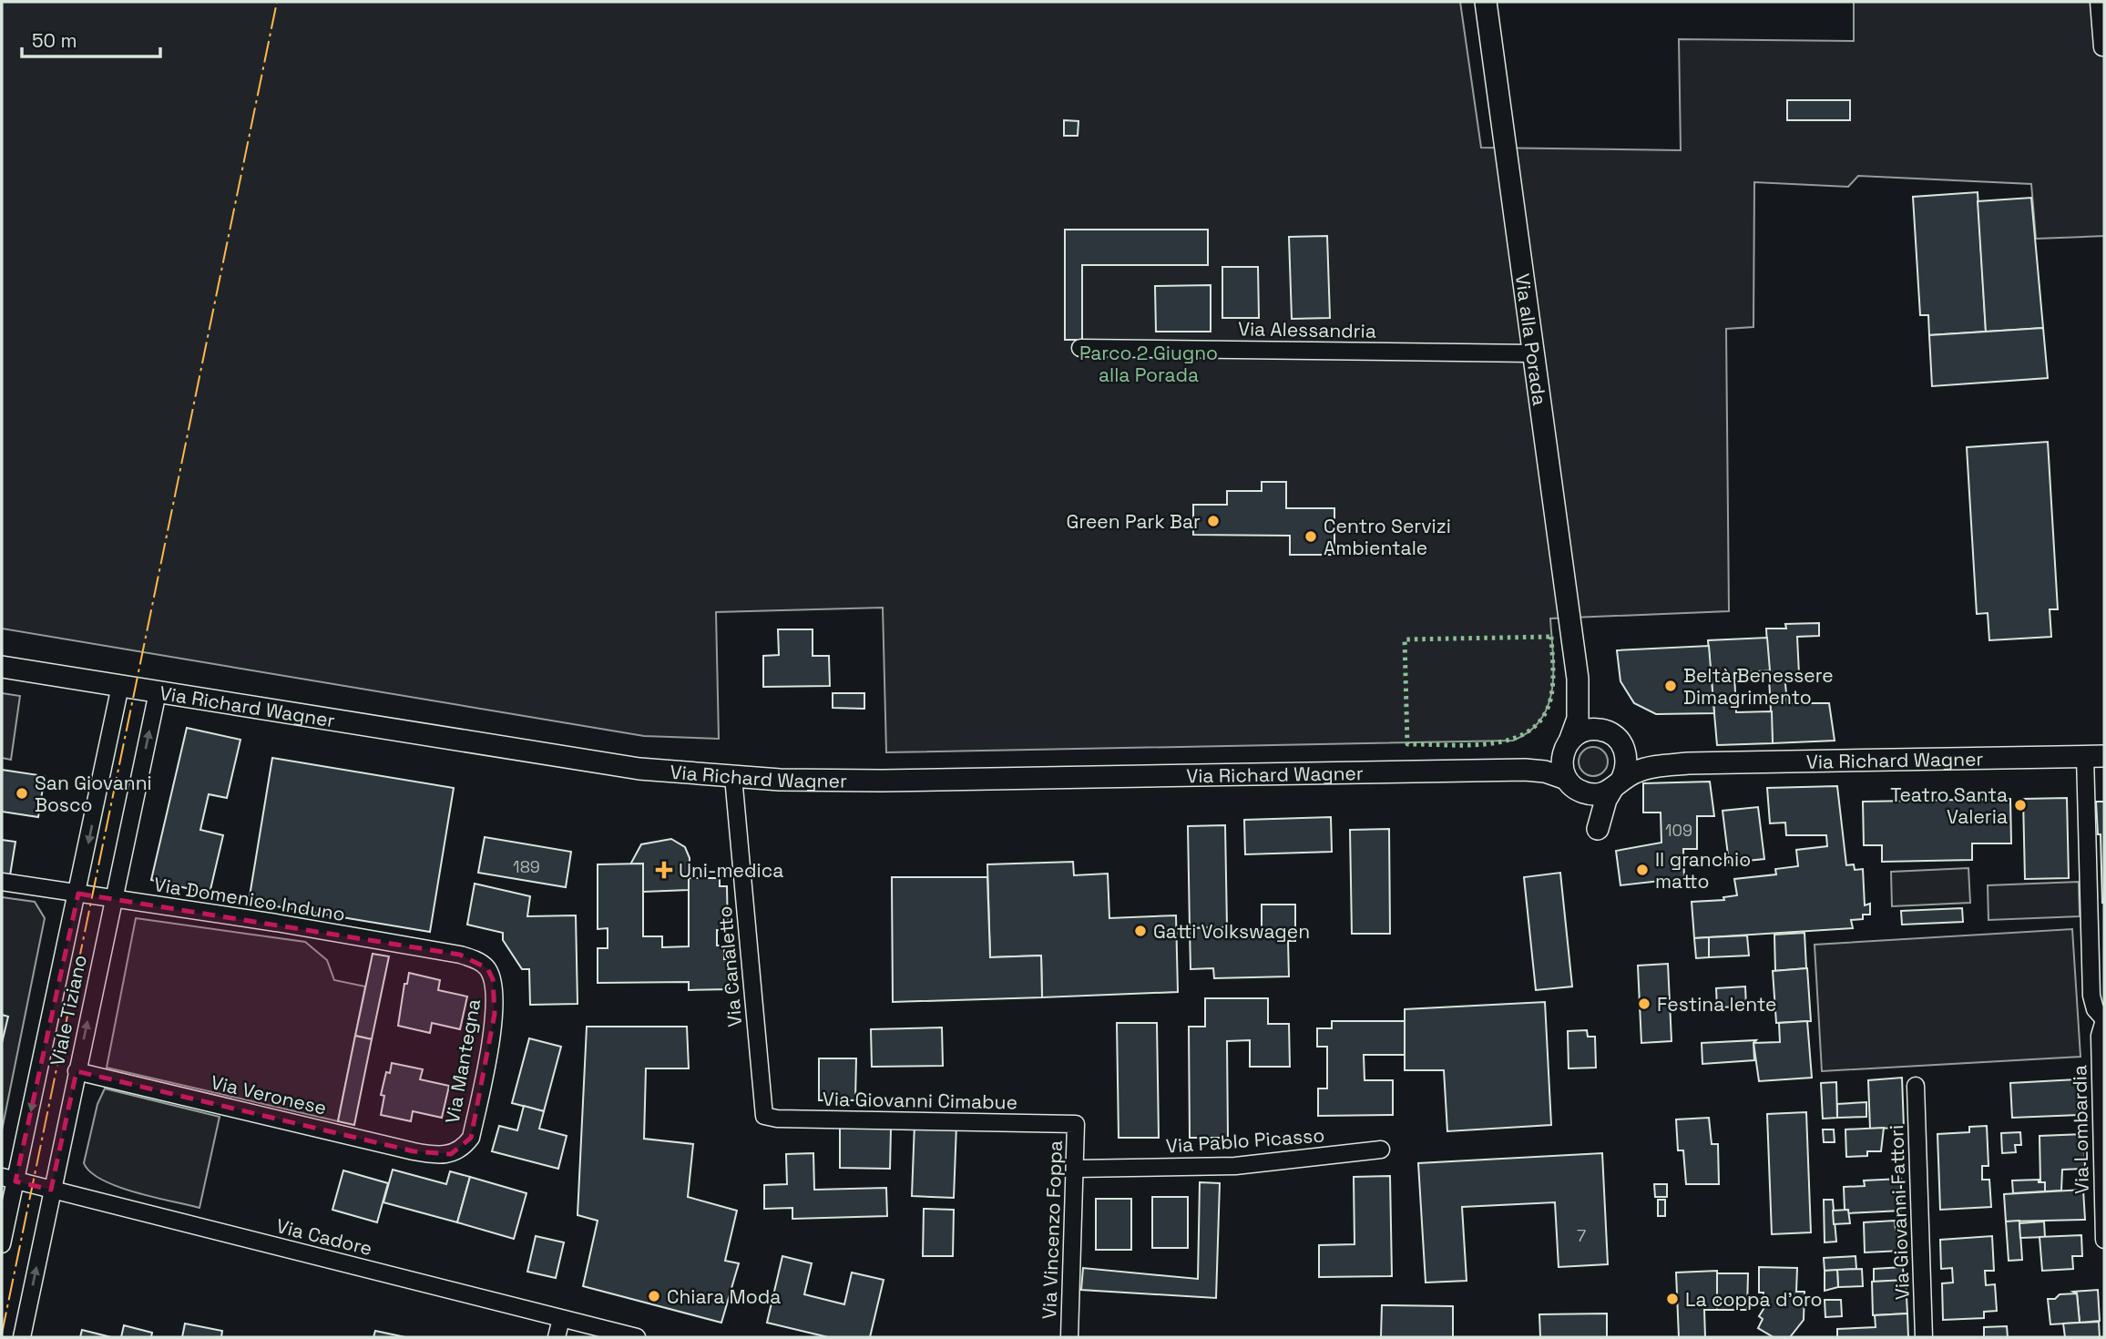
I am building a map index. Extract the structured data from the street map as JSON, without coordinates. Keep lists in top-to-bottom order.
{
  "streets": {
    "street": [
      "Via Alessandria",
      "Via alla Porada",
      "Via Richard Wagner",
      "Via Domenico Induno",
      "Via Canaletto",
      "Viale Tiziano",
      "Via Mantegna",
      "Via Veronese",
      "Via Giovanni Cimabue",
      "Via Lombardia",
      "Via Pablo Picasso",
      "Via Giovanni Fattori",
      "Via Vincenzo Foppa",
      "Via Cadore"
    ]
  },
  "crossings": [
    ["Via Alessandria", "Via alla Porada"],
    ["Via alla Porada", "Via Richard Wagner"],
    ["Via Richard Wagner", "Via Canaletto"],
    ["Via Richard Wagner", "Viale Tiziano"],
    ["Via Domenico Induno", "Viale Tiziano"],
    ["Via Domenico Induno", "Via Mantegna"],
    ["Via Canaletto", "Via Giovanni Cimabue"],
    ["Viale Tiziano", "Via Veronese"],
    ["Viale Tiziano", "Via Cadore"],
    ["Via Mantegna", "Via Veronese"],
    ["Via Giovanni Cimabue", "Via Vincenzo Foppa"],
    ["Via Pablo Picasso", "Via Vincenzo Foppa"]
  ],
  "parks": ["Parco 2 Giugno alla Porada"],
  "places": {
    "other": [
      "Green Park Bar",
      "Centro Servizi Ambientale",
      "Beltà Benessere Dimagrimento",
      "San Giovanni Bosco",
      "Teatro Santa Valeria",
      "Il granchio matto",
      "Gatti Volkswagen",
      "Festina lente",
      "Chiara Moda",
      "La coppa d'oro"
    ],
    "health": ["Uni-medica"]
  },
  "house_numbers": ["109", "189", "7"],
  "scale_bar": "50 m"
}
